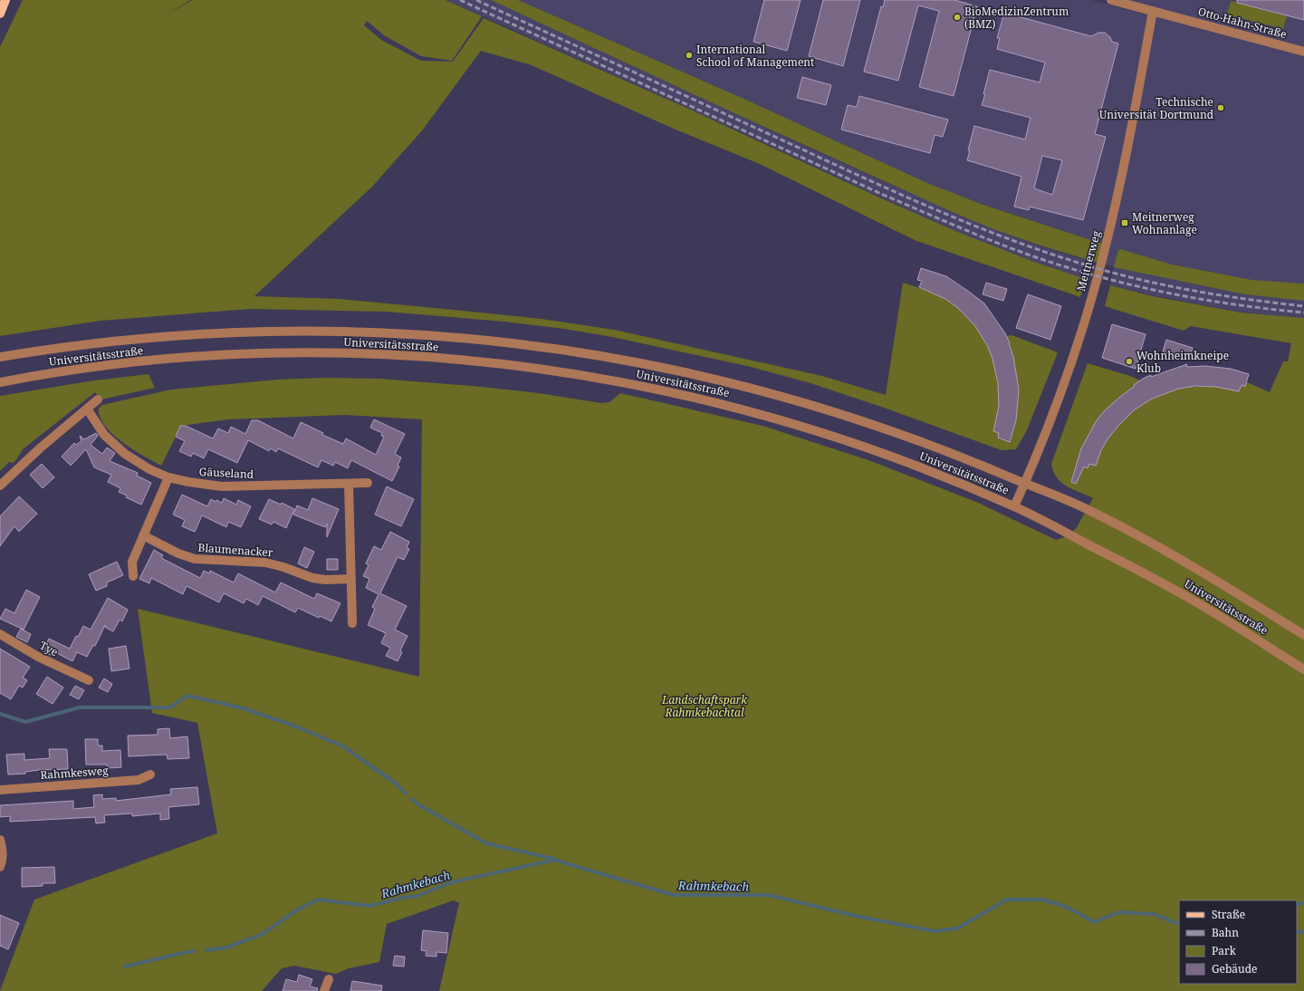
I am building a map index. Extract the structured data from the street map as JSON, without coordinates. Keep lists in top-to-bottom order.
{
  "streets": {
    "street": [
      "Otto-Hahn-Straße",
      "Meitnerweg",
      "Universitätsstraße",
      "Gäuseland",
      "Blaumenacker",
      "Tye",
      "Rahmkesweg"
    ]
  },
  "crossings": [
    ["Otto-Hahn-Straße", "Meitnerweg"],
    ["Meitnerweg", "Universitätsstraße"]
  ],
  "water": ["Rahmkebach"],
  "parks": ["Landschaftspark Rahmkebachtal"],
  "places": {
    "other": [
      "BioMedizinZentrum (BMZ)",
      "International School of Management",
      "Technische Universität Dortmund",
      "Wohnheimkneipe Klub"
    ],
    "transit": ["Meitnerweg Wohnanlage"]
  },
  "legend": [
    "Straße",
    "Bahn",
    "Park",
    "Gebäude"
  ]
}
